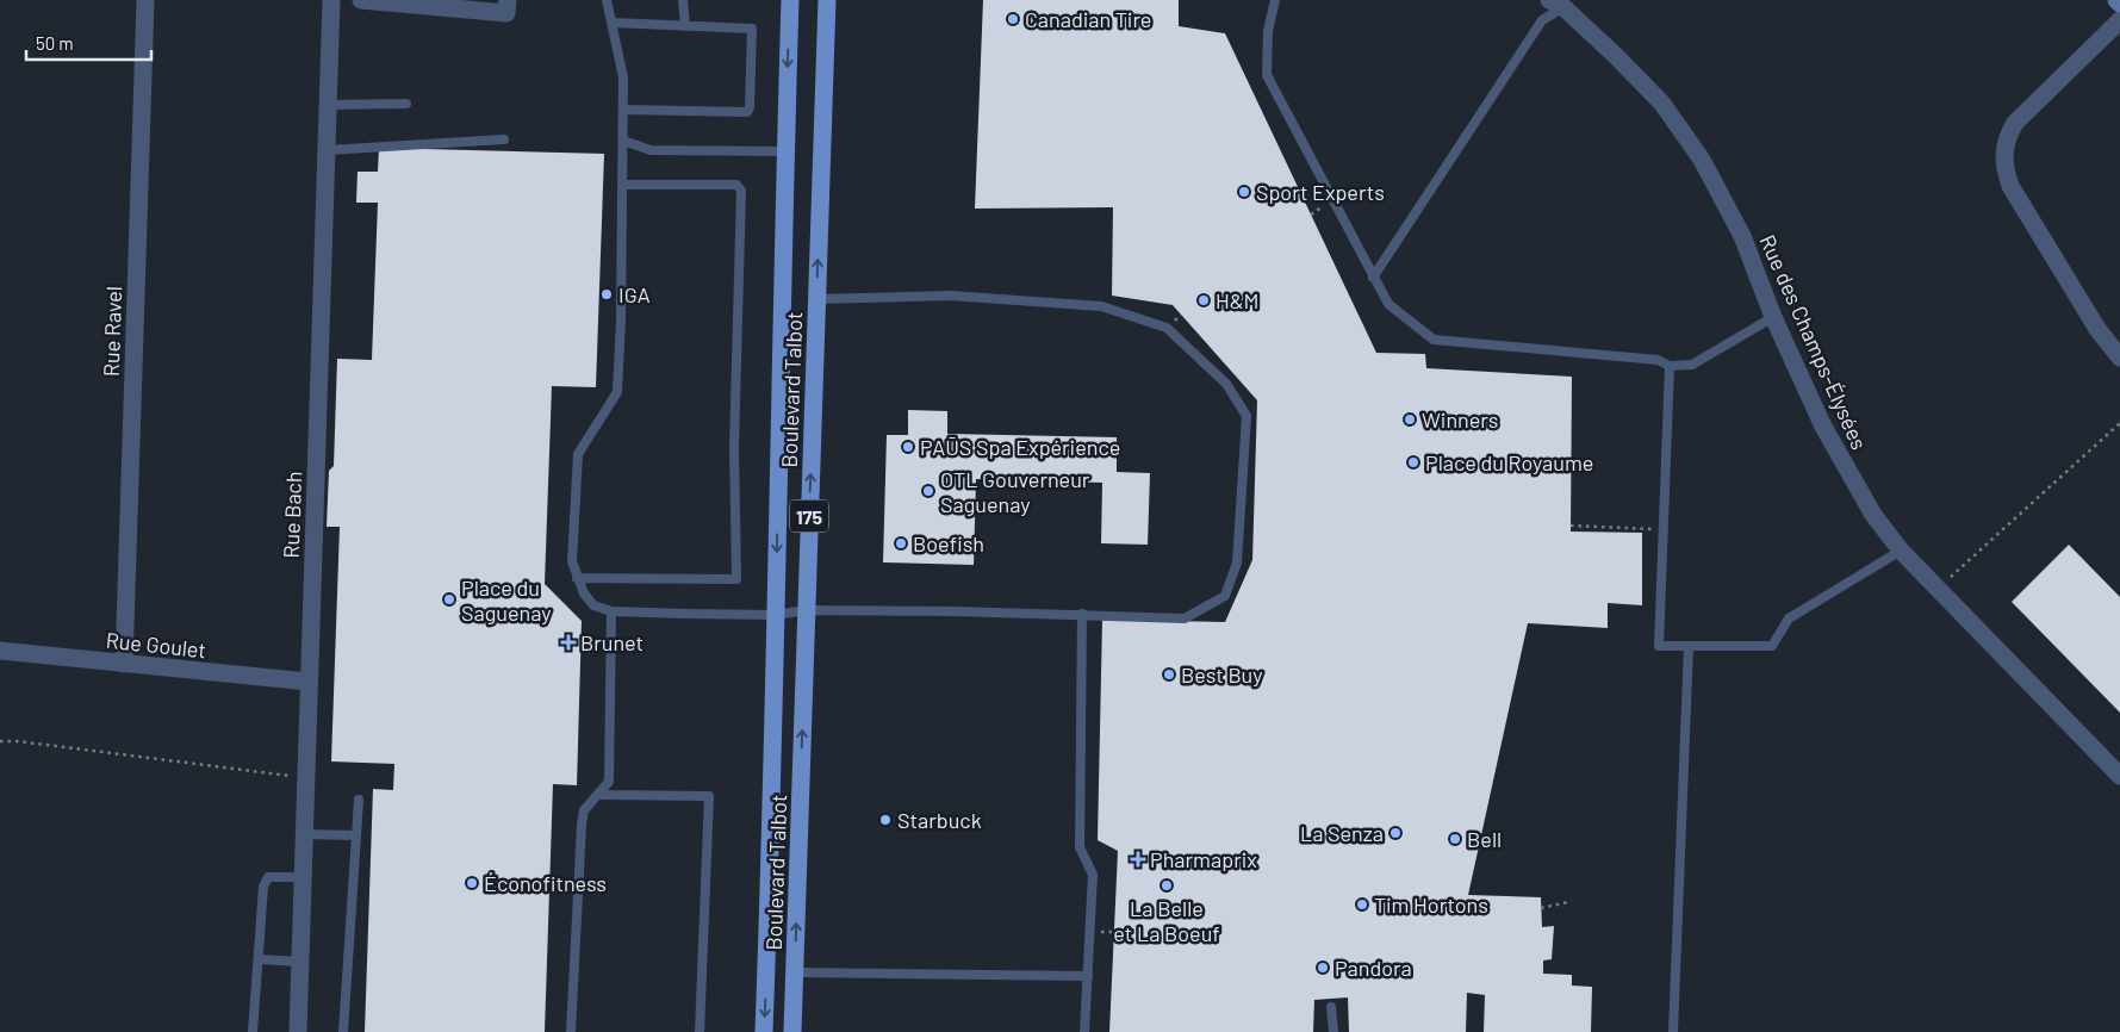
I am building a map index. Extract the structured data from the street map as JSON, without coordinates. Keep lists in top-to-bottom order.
{
  "streets": {
    "main road": ["Boulevard Talbot", "175"],
    "street": [
      "Rue Ravel",
      "Rue des Champs-Élysées",
      "Rue Bach",
      "Rue Goulet"
    ]
  },
  "crossings": [
    ["Rue Ravel", "Rue Goulet"],
    ["Rue Bach", "Rue Goulet"]
  ],
  "places": {
    "other": [
      "Canadian Tire",
      "Sport Experts",
      "IGA",
      "H&M",
      "Winners",
      "PAŪS Spa Expérience",
      "Place du Royaume",
      "OTL Gouverneur Saguenay",
      "Boefish",
      "Place du Saguenay",
      "Best Buy",
      "Starbuck",
      "La Senza",
      "Bell",
      "Éconofitness",
      "La Belle et La Boeuf",
      "Tim Hortons",
      "Pandora"
    ],
    "health": ["Brunet", "Pharmaprix"]
  },
  "scale_bar": "50 m"
}
